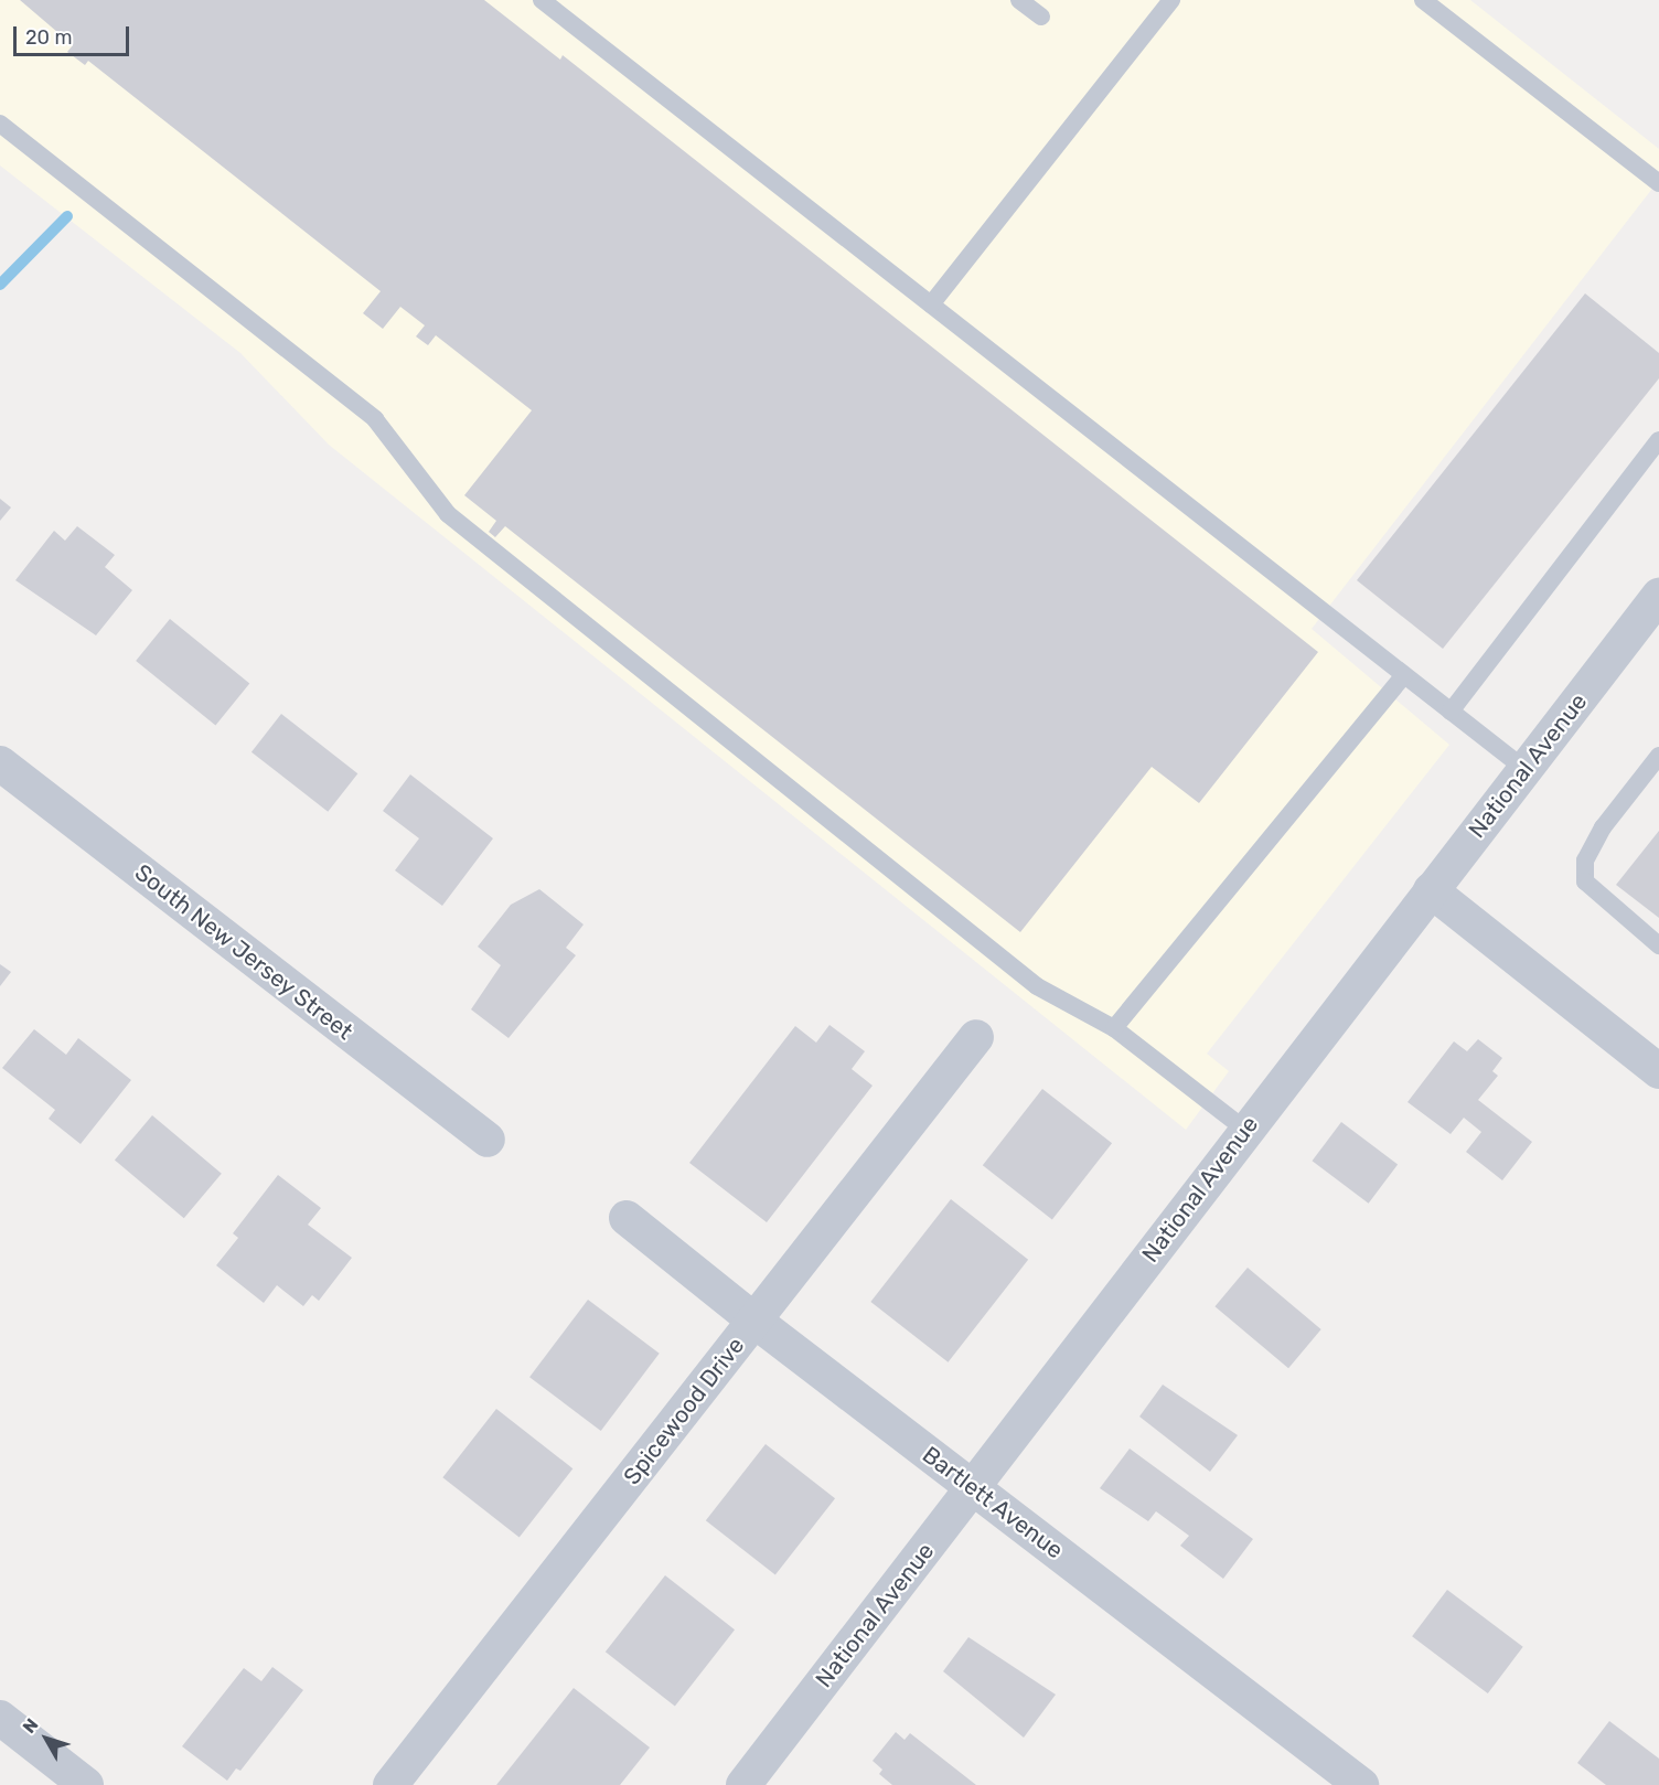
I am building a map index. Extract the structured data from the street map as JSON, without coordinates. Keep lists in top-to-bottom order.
{
  "streets": {
    "street": [
      "National Avenue",
      "South New Jersey Street",
      "Spicewood Drive",
      "Bartlett Avenue"
    ]
  },
  "crossings": [
    ["National Avenue", "Bartlett Avenue"],
    ["Spicewood Drive", "Bartlett Avenue"]
  ],
  "scale_bar": "20 m",
  "north": "top left"
}
